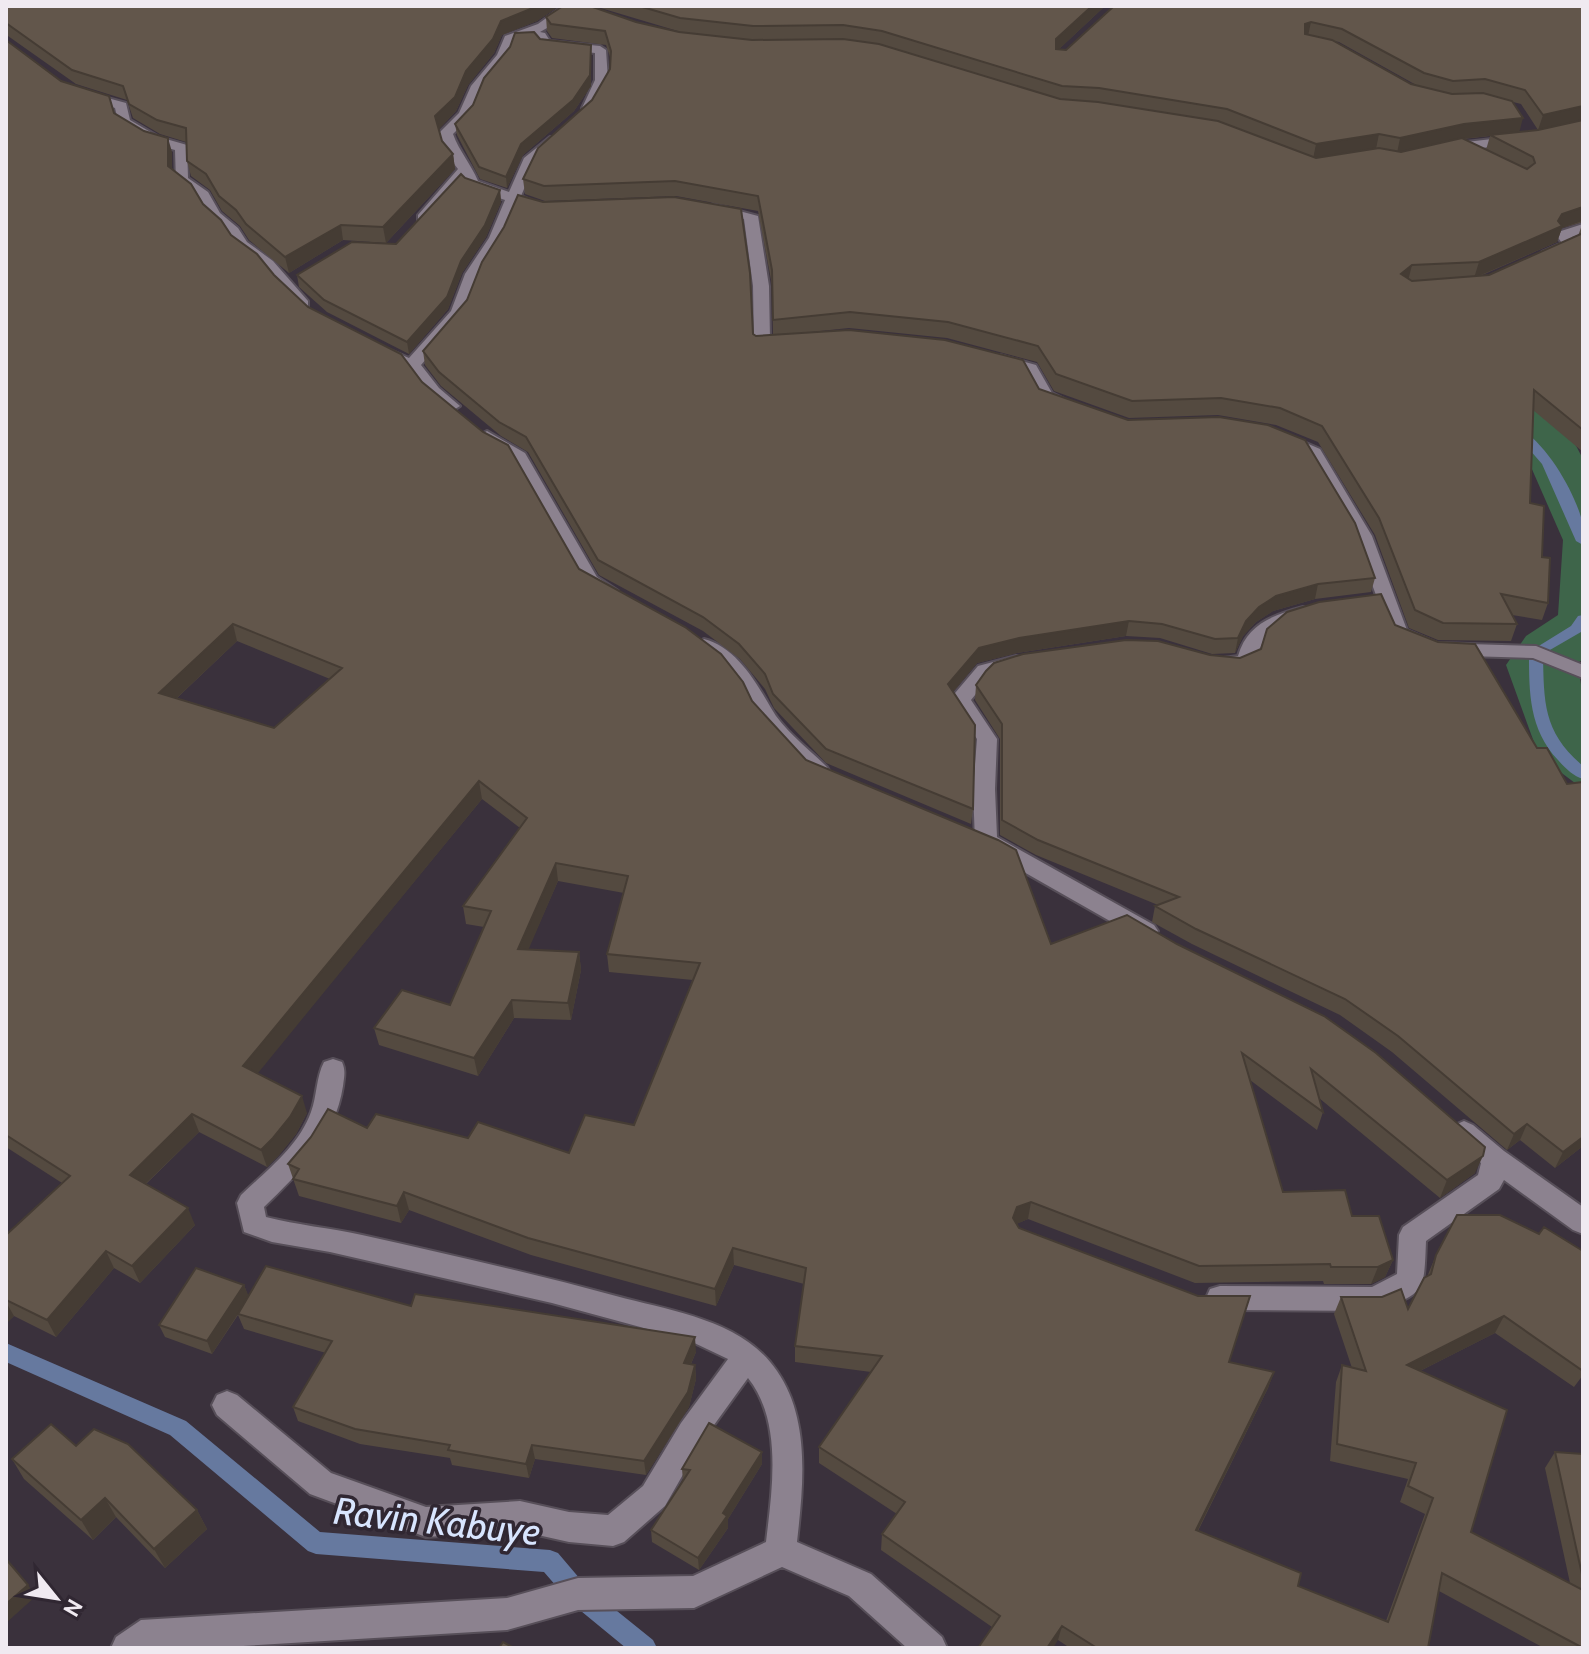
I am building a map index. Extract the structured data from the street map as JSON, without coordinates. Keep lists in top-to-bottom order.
{
  "water": ["Ravin Kabuye"],
  "north": "bottom right"
}
